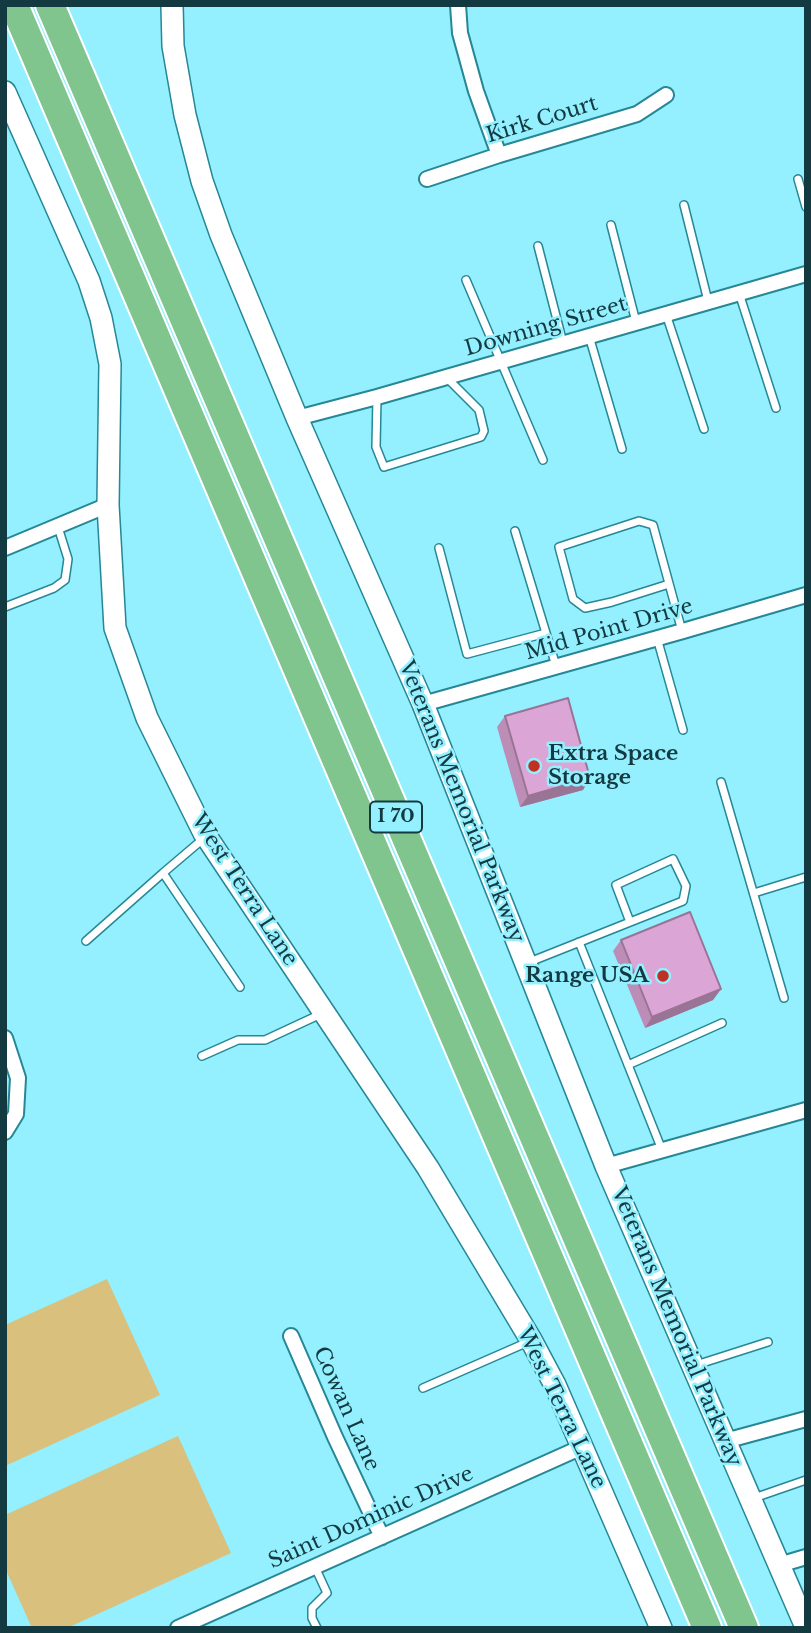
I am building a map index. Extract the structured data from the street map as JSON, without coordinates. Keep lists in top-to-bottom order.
{
  "streets": {
    "highway": ["I 70"],
    "street": [
      "Kirk Court",
      "Downing Street",
      "Mid Point Drive",
      "Veterans Memorial Parkway",
      "West Terra Lane",
      "Cowan Lane",
      "Saint Dominic Drive"
    ]
  },
  "crossings": [
    ["Downing Street", "Veterans Memorial Parkway"],
    ["Mid Point Drive", "Veterans Memorial Parkway"],
    ["West Terra Lane", "Saint Dominic Drive"],
    ["Cowan Lane", "Saint Dominic Drive"]
  ],
  "places": ["Extra Space Storage", "Range USA"]
}
